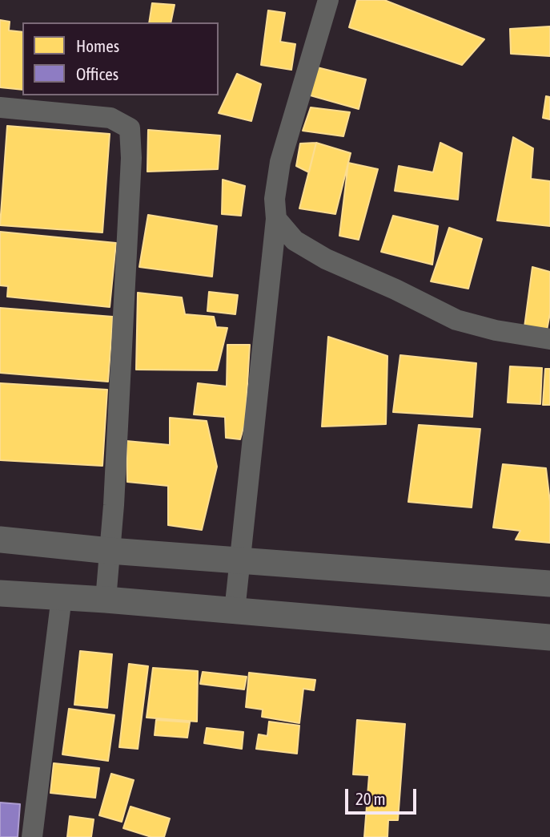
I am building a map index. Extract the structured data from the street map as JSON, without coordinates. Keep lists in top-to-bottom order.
{
  "legend": ["Homes", "Offices"],
  "scale_bar": "20 m"
}
